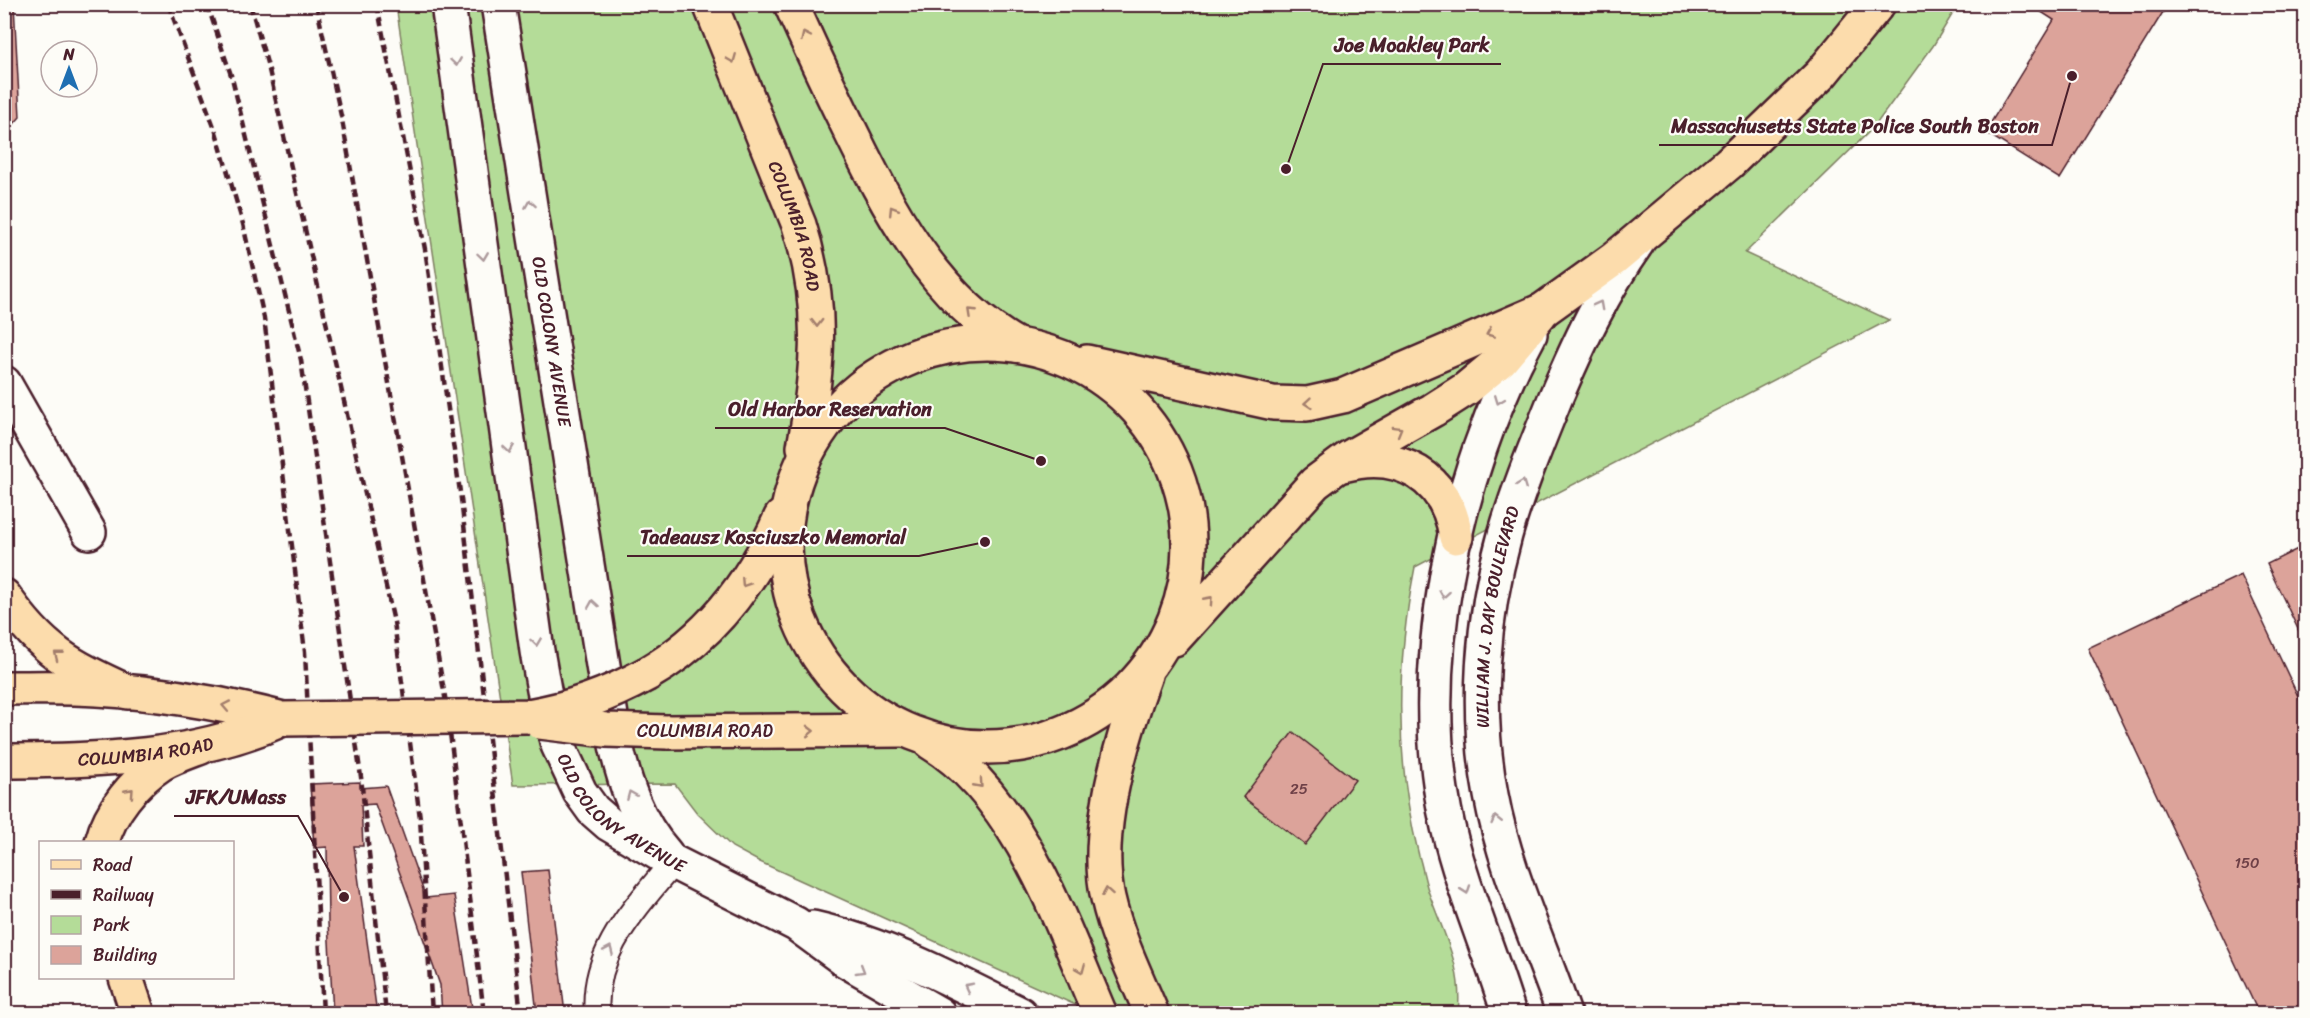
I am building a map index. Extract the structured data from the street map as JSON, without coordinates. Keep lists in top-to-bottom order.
{
  "streets": {
    "main road": ["COLUMBIA ROAD", "WILLIAM J. DAY BOULEVARD"],
    "street": ["OLD COLONY AVENUE"]
  },
  "crossings": [
    ["COLUMBIA ROAD", "WILLIAM J. DAY BOULEVARD"]
  ],
  "places": [
    "Massachusetts State Police South Boston",
    "Joe Moakley Park",
    "Old Harbor Reservation",
    "Tadeausz Kosciuszko Memorial",
    "JFK/UMass"
  ],
  "house_numbers": ["25", "150"],
  "legend": [
    "Road",
    "Railway",
    "Park",
    "Building"
  ],
  "north": "top"
}
